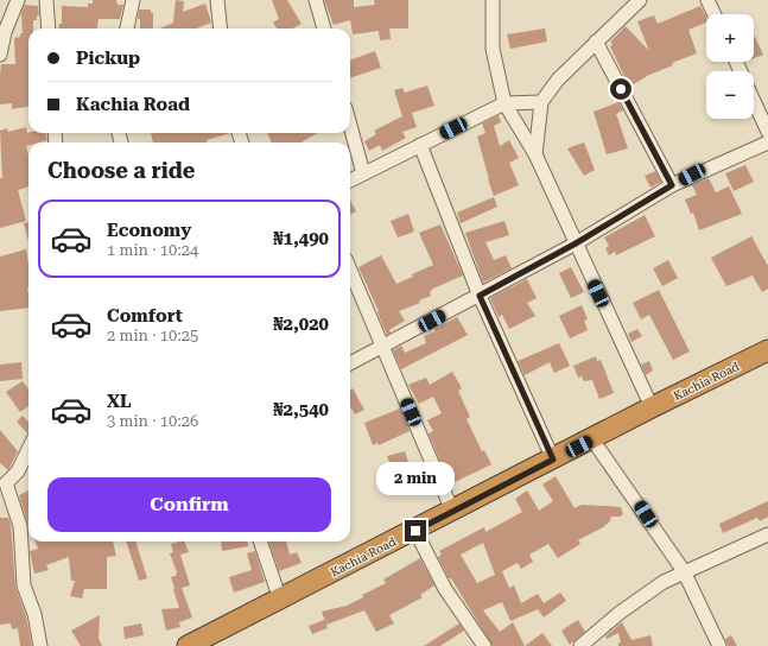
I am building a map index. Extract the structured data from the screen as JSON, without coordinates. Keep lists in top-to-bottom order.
{
  "streets": {
    "highway": ["Kachia Road"]
  },
  "page": {
    "map_buttons": ["+", "−"],
    "banner": ["Pickup", "Kachia Road"],
    "heading": "Choose a ride",
    "list": [
      {
        "name": "Economy",
        "note": "1 min · 10:24",
        "value": "₦1,490"
      },
      {
        "name": "Comfort",
        "note": "2 min · 10:25",
        "value": "₦2,020"
      },
      {
        "name": "XL",
        "note": "3 min · 10:26",
        "value": "₦2,540"
      }
    ],
    "bubble": "2 min",
    "buttons": "Confirm"
  }
}
